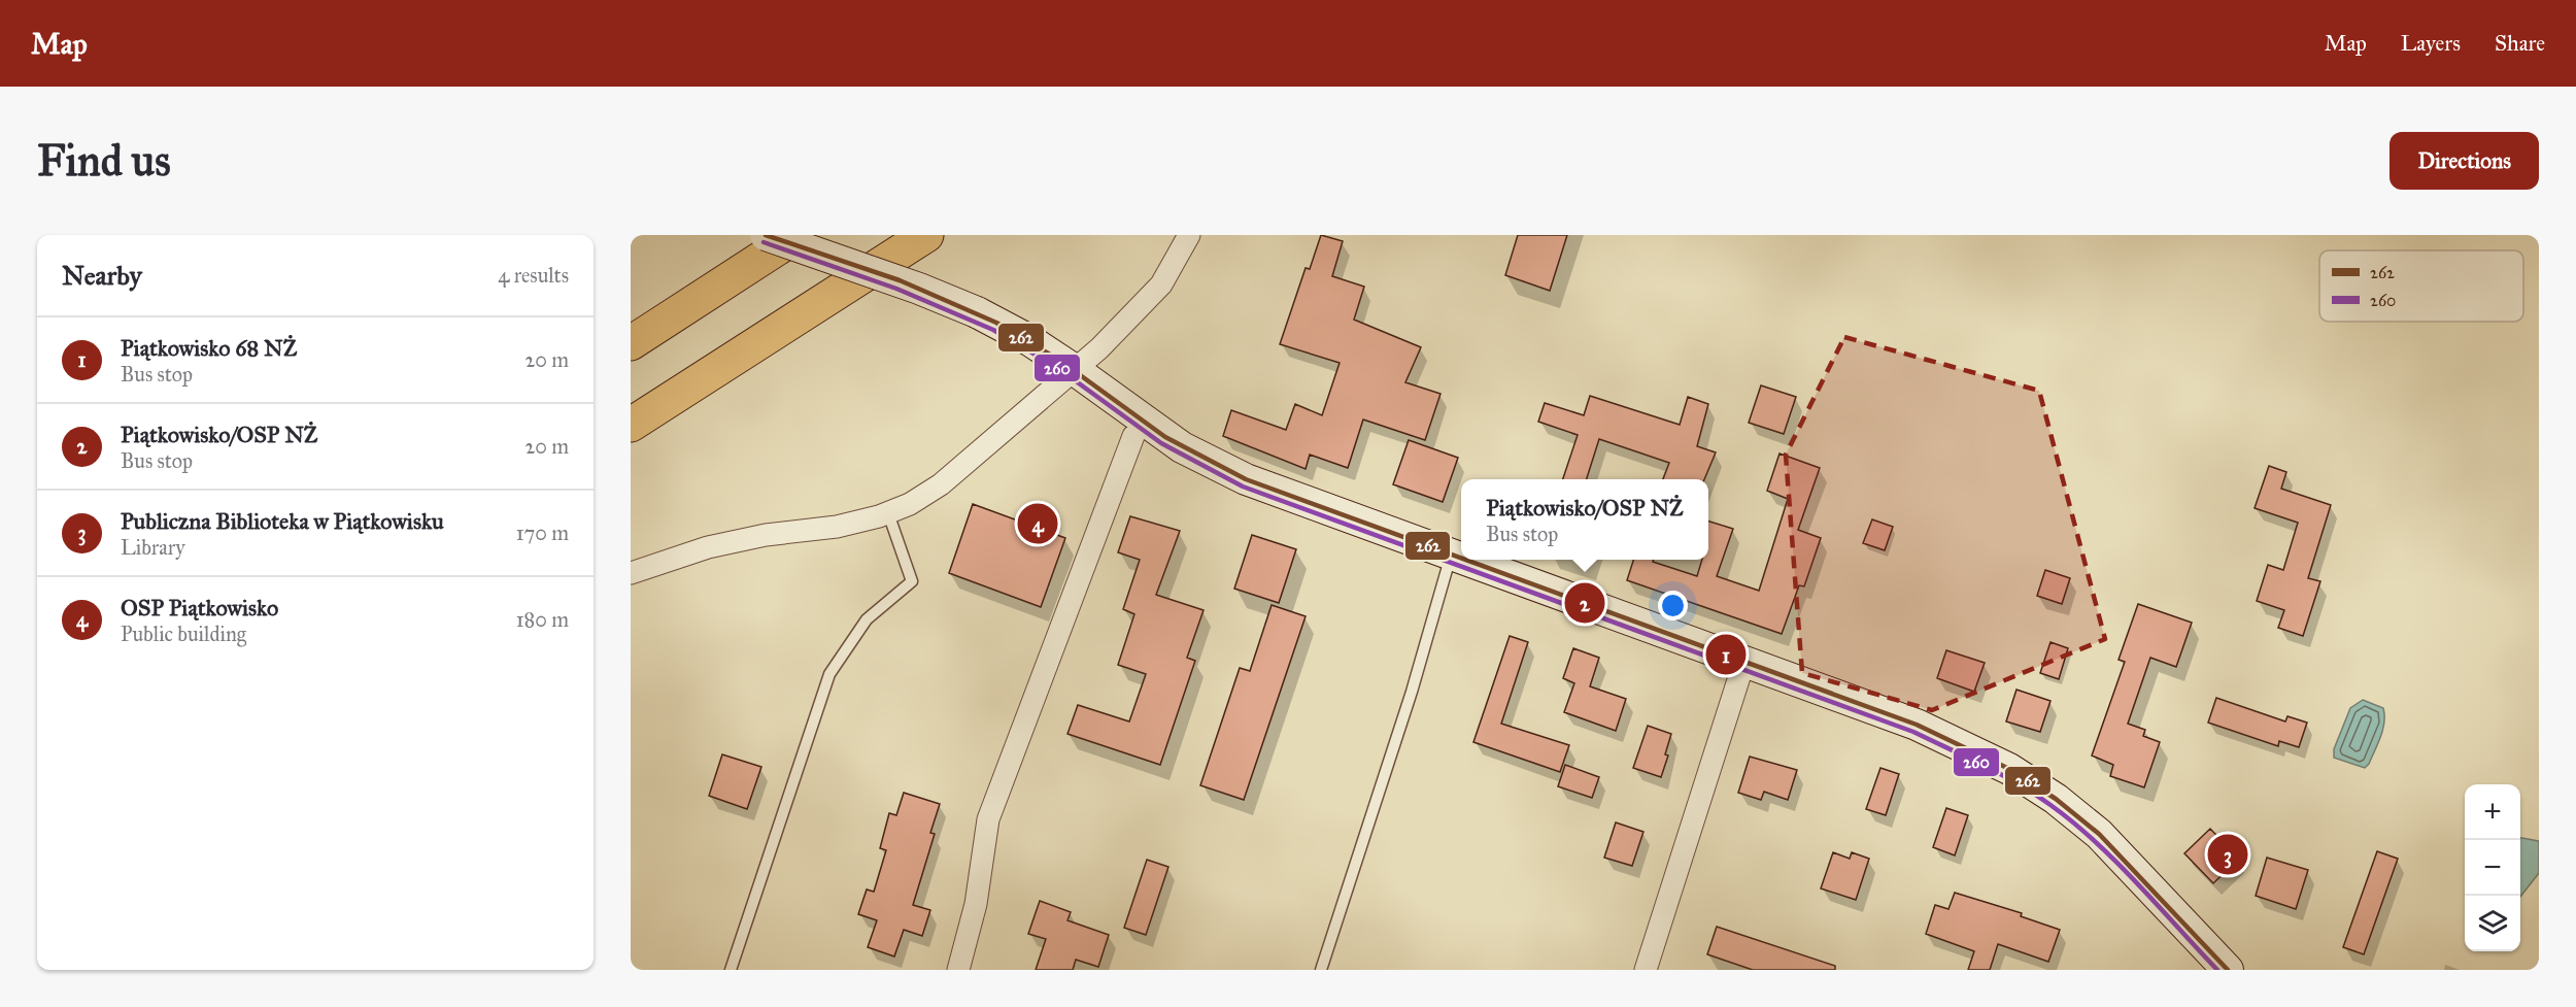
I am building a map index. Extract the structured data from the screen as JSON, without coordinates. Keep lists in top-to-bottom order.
{
  "lines": ["transit line 262", "transit line 260"],
  "legend": ["262", "260"],
  "page": {
    "header": "Map",
    "nav": ["Map", "Layers", "Share"],
    "buttons": "Directions",
    "title": "Find us",
    "heading": ["Nearby", "4 results"],
    "list": [
      {
        "mark": "1",
        "name": "Piątkowisko 68 NŻ",
        "note": "Bus stop",
        "value": "20 m"
      },
      {
        "mark": "2",
        "name": "Piątkowisko/OSP NŻ",
        "note": "Bus stop",
        "value": "20 m"
      },
      {
        "mark": "3",
        "name": "Publiczna Biblioteka w Piątkowisku",
        "note": "Library",
        "value": "170 m"
      },
      {
        "mark": "4",
        "name": "OSP Piątkowisko",
        "note": "Public building",
        "value": "180 m"
      }
    ],
    "popup": ["Piątkowisko/OSP NŻ", "Bus stop"],
    "pins": [
      "4",
      "2",
      "1",
      "3"
    ],
    "map_buttons": ["+", "−"]
  }
}
